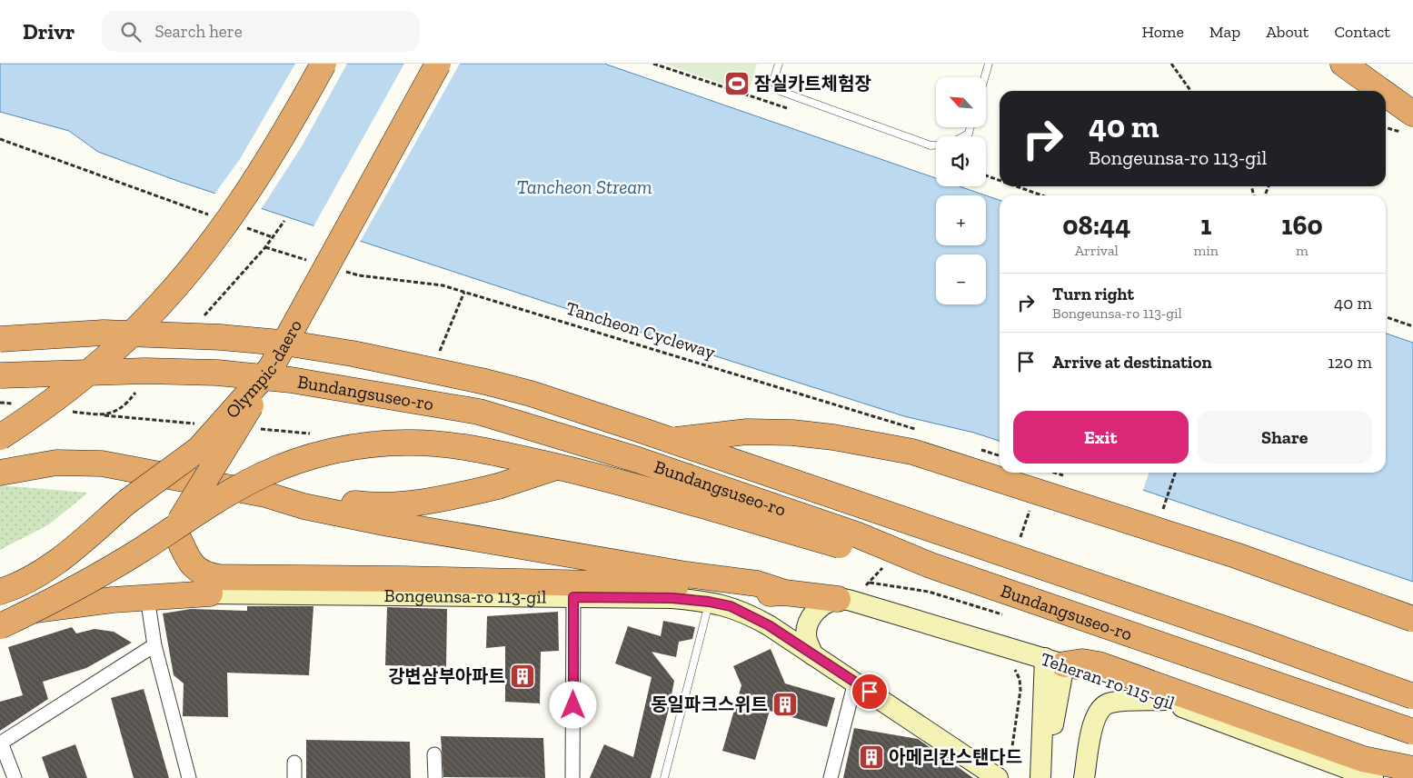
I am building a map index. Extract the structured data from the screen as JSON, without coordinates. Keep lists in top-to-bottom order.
{
  "streets": {
    "highway": ["Olympic-daero", "Bundangsuseo-ro"],
    "street": ["Bongeunsa-ro 113-gil", "Teheran-ro 115-gil"],
    "path": ["Tancheon Cycleway"]
  },
  "water": ["Tancheon Stream"],
  "places": {
    "sports": ["잠실카트체험장"],
    "building": ["강변삼부아파트", "동일파크스위트", "아메리칸스탠다드"]
  },
  "north": "top left",
  "page": {
    "header": "Drivr",
    "search": "Search here",
    "nav": [
      "Home",
      "Map",
      "About",
      "Contact"
    ],
    "map_buttons": ["+", "−"],
    "turn": ["40 m", "Bongeunsa-ro 113-gil"],
    "eta": [
      "08:44",
      "Arrival",
      "1",
      "min",
      "160",
      "m"
    ],
    "list": [
      {
        "name": "Turn right",
        "note": "Bongeunsa-ro 113-gil",
        "value": "40 m"
      },
      {
        "name": "Arrive at destination",
        "value": "120 m"
      }
    ],
    "buttons": ["Exit", "Share"]
  }
}
